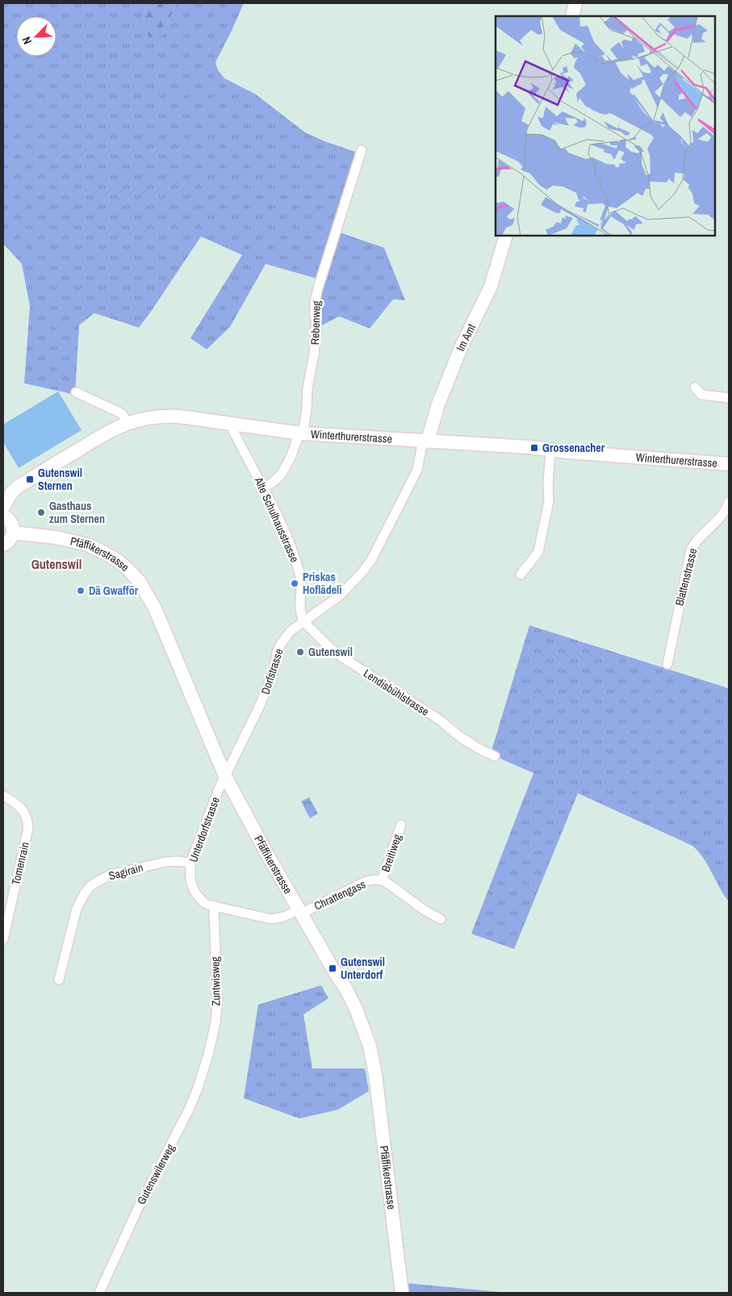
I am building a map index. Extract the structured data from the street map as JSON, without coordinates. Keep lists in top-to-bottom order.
{
  "streets": {
    "main road": ["Im Amt", "Winterthurerstrasse", "Pfäffikerstrasse"],
    "street": [
      "Rebenweg",
      "Alte Schulhausstrasse",
      "Blattenstrasse",
      "Dorfstrasse",
      "Lendisbühlstrasse",
      "Unterdorfstrasse",
      "Breitiweg",
      "Tomenrain",
      "Sagirain",
      "Chrattengass",
      "Zuntwisweg",
      "Gutenswilerweg"
    ]
  },
  "crossings": [
    ["Rebenweg", "Winterthurerstrasse"],
    ["Rebenweg", "Alte Schulhausstrasse"],
    ["Im Amt", "Winterthurerstrasse"],
    ["Im Amt", "Dorfstrasse"],
    ["Winterthurerstrasse", "Alte Schulhausstrasse"],
    ["Winterthurerstrasse", "Dorfstrasse"],
    ["Alte Schulhausstrasse", "Dorfstrasse"],
    ["Alte Schulhausstrasse", "Lendisbühlstrasse"],
    ["Pfäffikerstrasse", "Dorfstrasse"],
    ["Pfäffikerstrasse", "Unterdorfstrasse"],
    ["Pfäffikerstrasse", "Chrattengass"],
    ["Dorfstrasse", "Lendisbühlstrasse"],
    ["Dorfstrasse", "Unterdorfstrasse"],
    ["Unterdorfstrasse", "Sagirain"],
    ["Unterdorfstrasse", "Chrattengass"],
    ["Unterdorfstrasse", "Zuntwisweg"],
    ["Breitiweg", "Chrattengass"],
    ["Zuntwisweg", "Gutenswilerweg"]
  ],
  "districts": ["Gutenswil"],
  "places": {
    "transit": ["Grossenacher", "Gutenswil Sternen", "Gutenswil Unterdorf"],
    "other": [
      "Gasthaus zum Sternen",
      "Priskas Hoflädeli",
      "Dä Gwafför",
      "Gutenswil"
    ]
  },
  "north": "bottom left"
}
